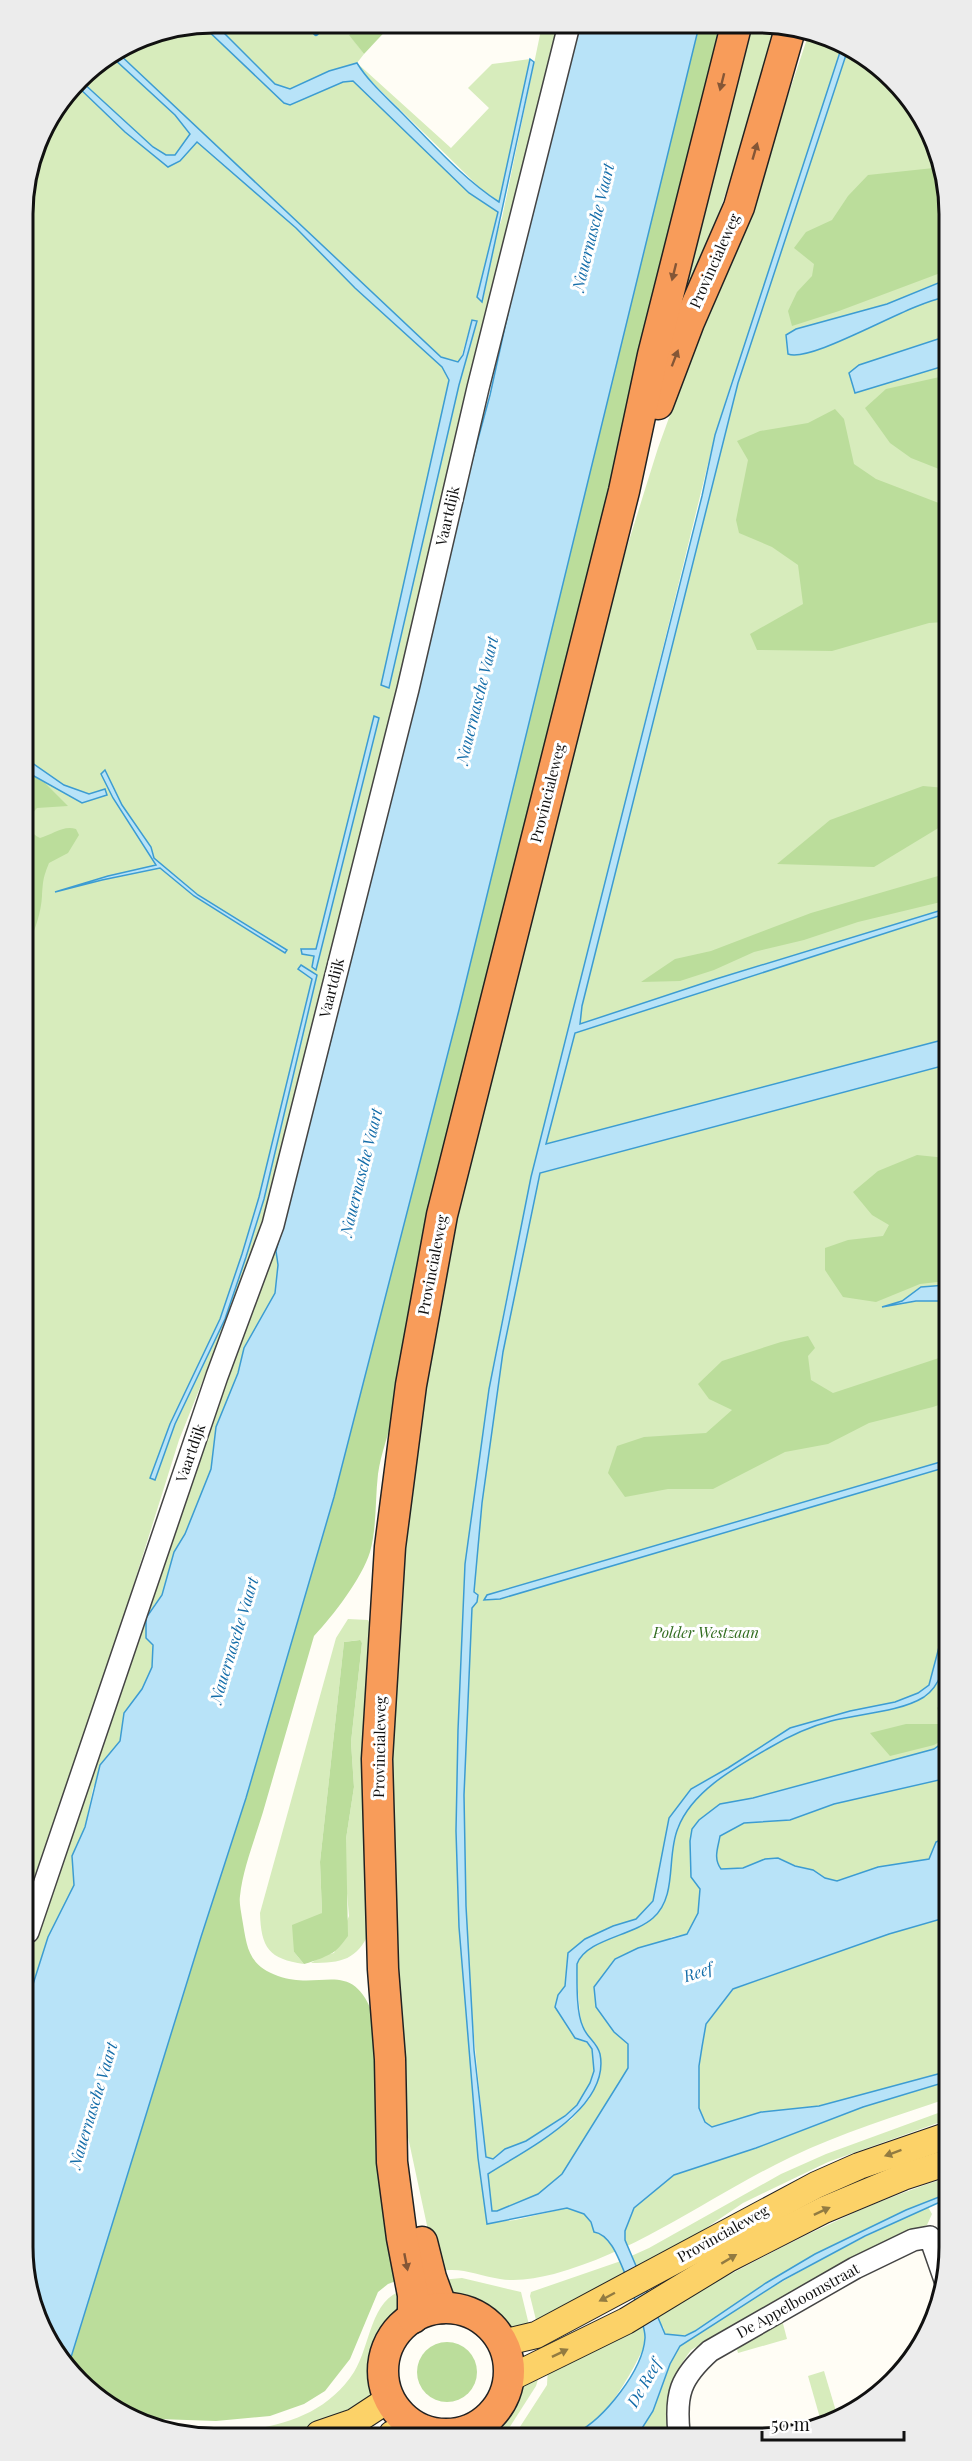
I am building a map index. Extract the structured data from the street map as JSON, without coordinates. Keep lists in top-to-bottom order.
{
  "streets": {
    "highway": ["Provincialeweg"],
    "street": ["Vaartdijk", "De Appelboomstraat"]
  },
  "water": ["Nauernasche Vaart", "Reef", "De Reef"],
  "parks": ["Polder Westzaan"],
  "scale_bar": "50 m"
}
